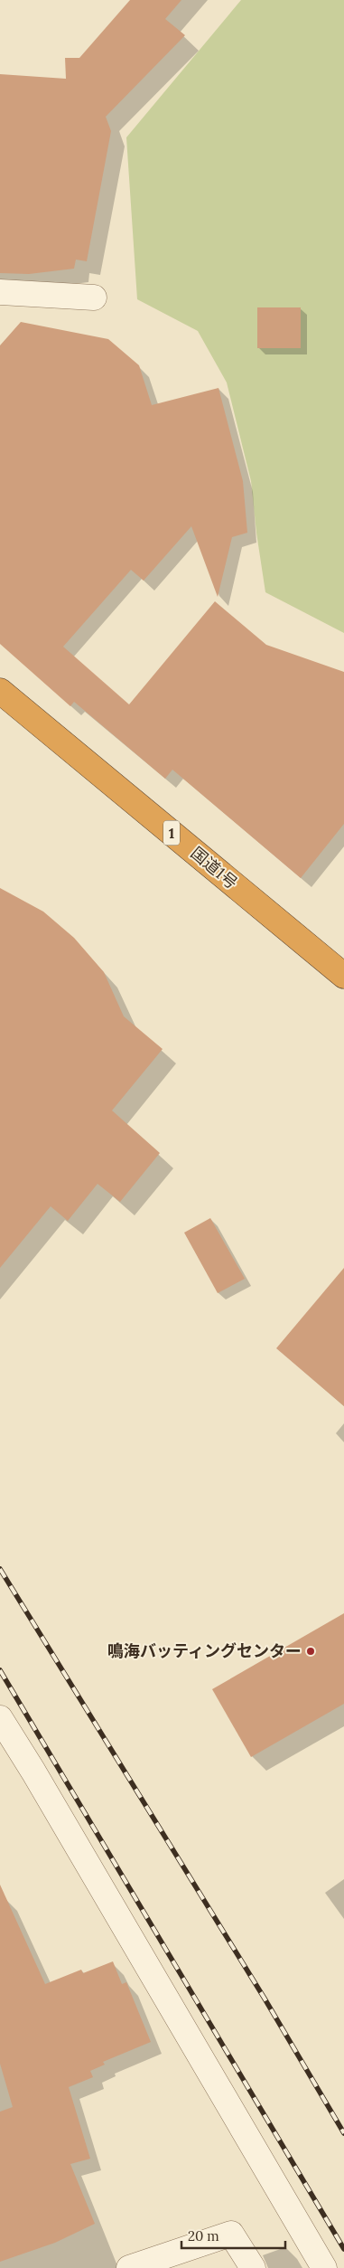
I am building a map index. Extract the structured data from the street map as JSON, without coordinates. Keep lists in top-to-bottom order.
{
  "streets": {
    "highway": ["1", "国道1号"]
  },
  "places": ["鳴海バッティングセンター"],
  "scale_bar": "20 m"
}
